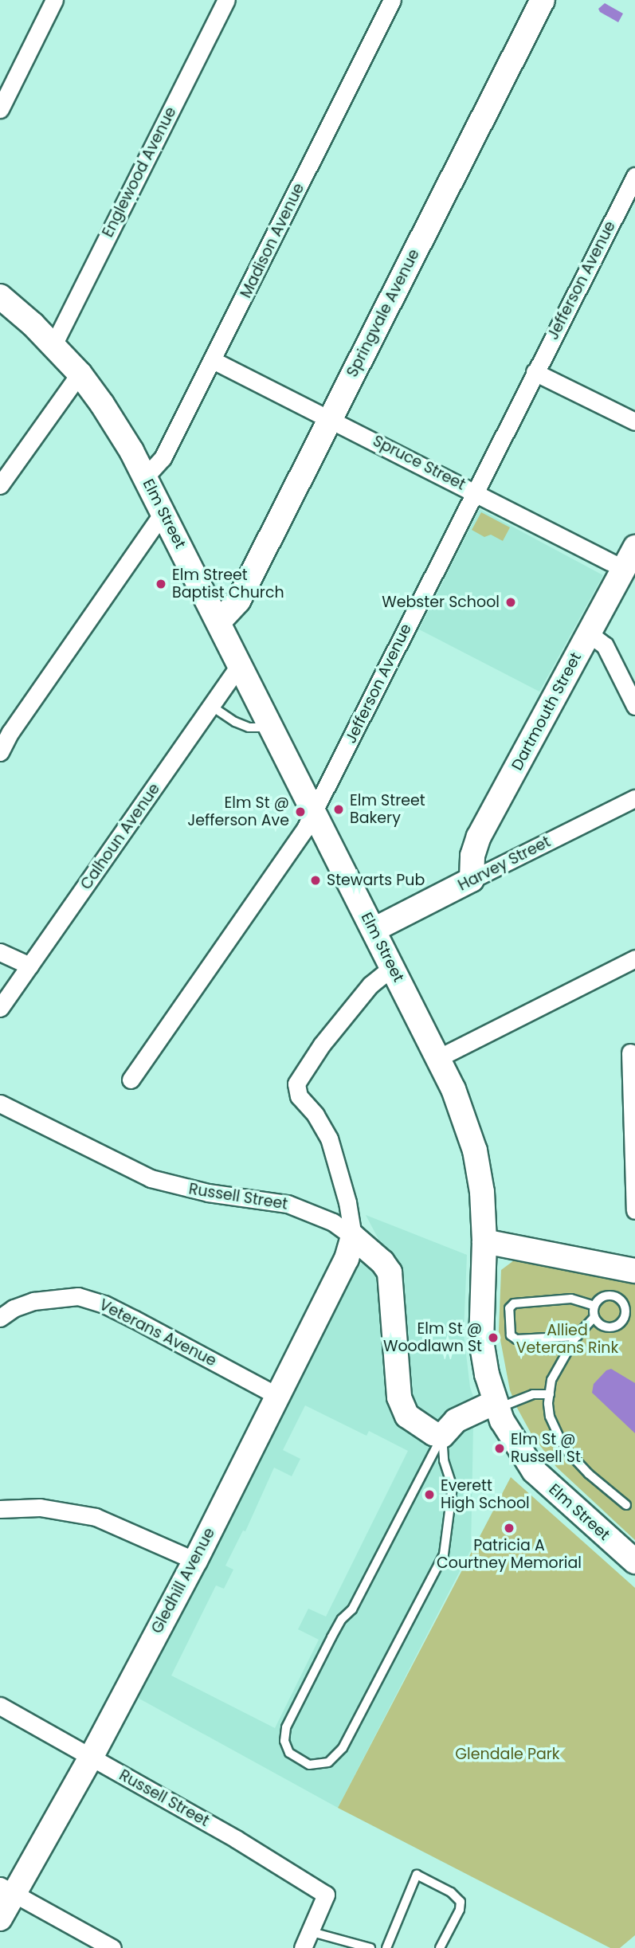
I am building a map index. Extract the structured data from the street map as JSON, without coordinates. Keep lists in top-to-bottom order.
{
  "streets": {
    "street": [
      "Englewood Avenue",
      "Madison Avenue",
      "Jefferson Avenue",
      "Springvale Avenue",
      "Spruce Street",
      "Elm Street",
      "Dartmouth Street",
      "Calhoun Avenue",
      "Harvey Street",
      "Russell Street",
      "Veterans Avenue",
      "Gledhill Avenue"
    ]
  },
  "crossings": [
    ["Englewood Avenue", "Elm Street"],
    ["Madison Avenue", "Spruce Street"],
    ["Madison Avenue", "Elm Street"],
    ["Jefferson Avenue", "Spruce Street"],
    ["Jefferson Avenue", "Elm Street"],
    ["Springvale Avenue", "Spruce Street"],
    ["Springvale Avenue", "Elm Street"],
    ["Spruce Street", "Dartmouth Street"],
    ["Elm Street", "Calhoun Avenue"],
    ["Elm Street", "Harvey Street"],
    ["Dartmouth Street", "Harvey Street"],
    ["Russell Street", "Gledhill Avenue"],
    ["Veterans Avenue", "Gledhill Avenue"]
  ],
  "parks": ["Allied Veterans Rink", "Glendale Park"],
  "places": [
    "Elm Street Baptist Church",
    "Webster School",
    "Elm Street Bakery",
    "Elm St @ Jefferson Ave",
    "Stewarts Pub",
    "Elm St @ Woodlawn St",
    "Elm St @ Russell St",
    "Everett High School",
    "Patricia A Courtney Memorial"
  ]
}
